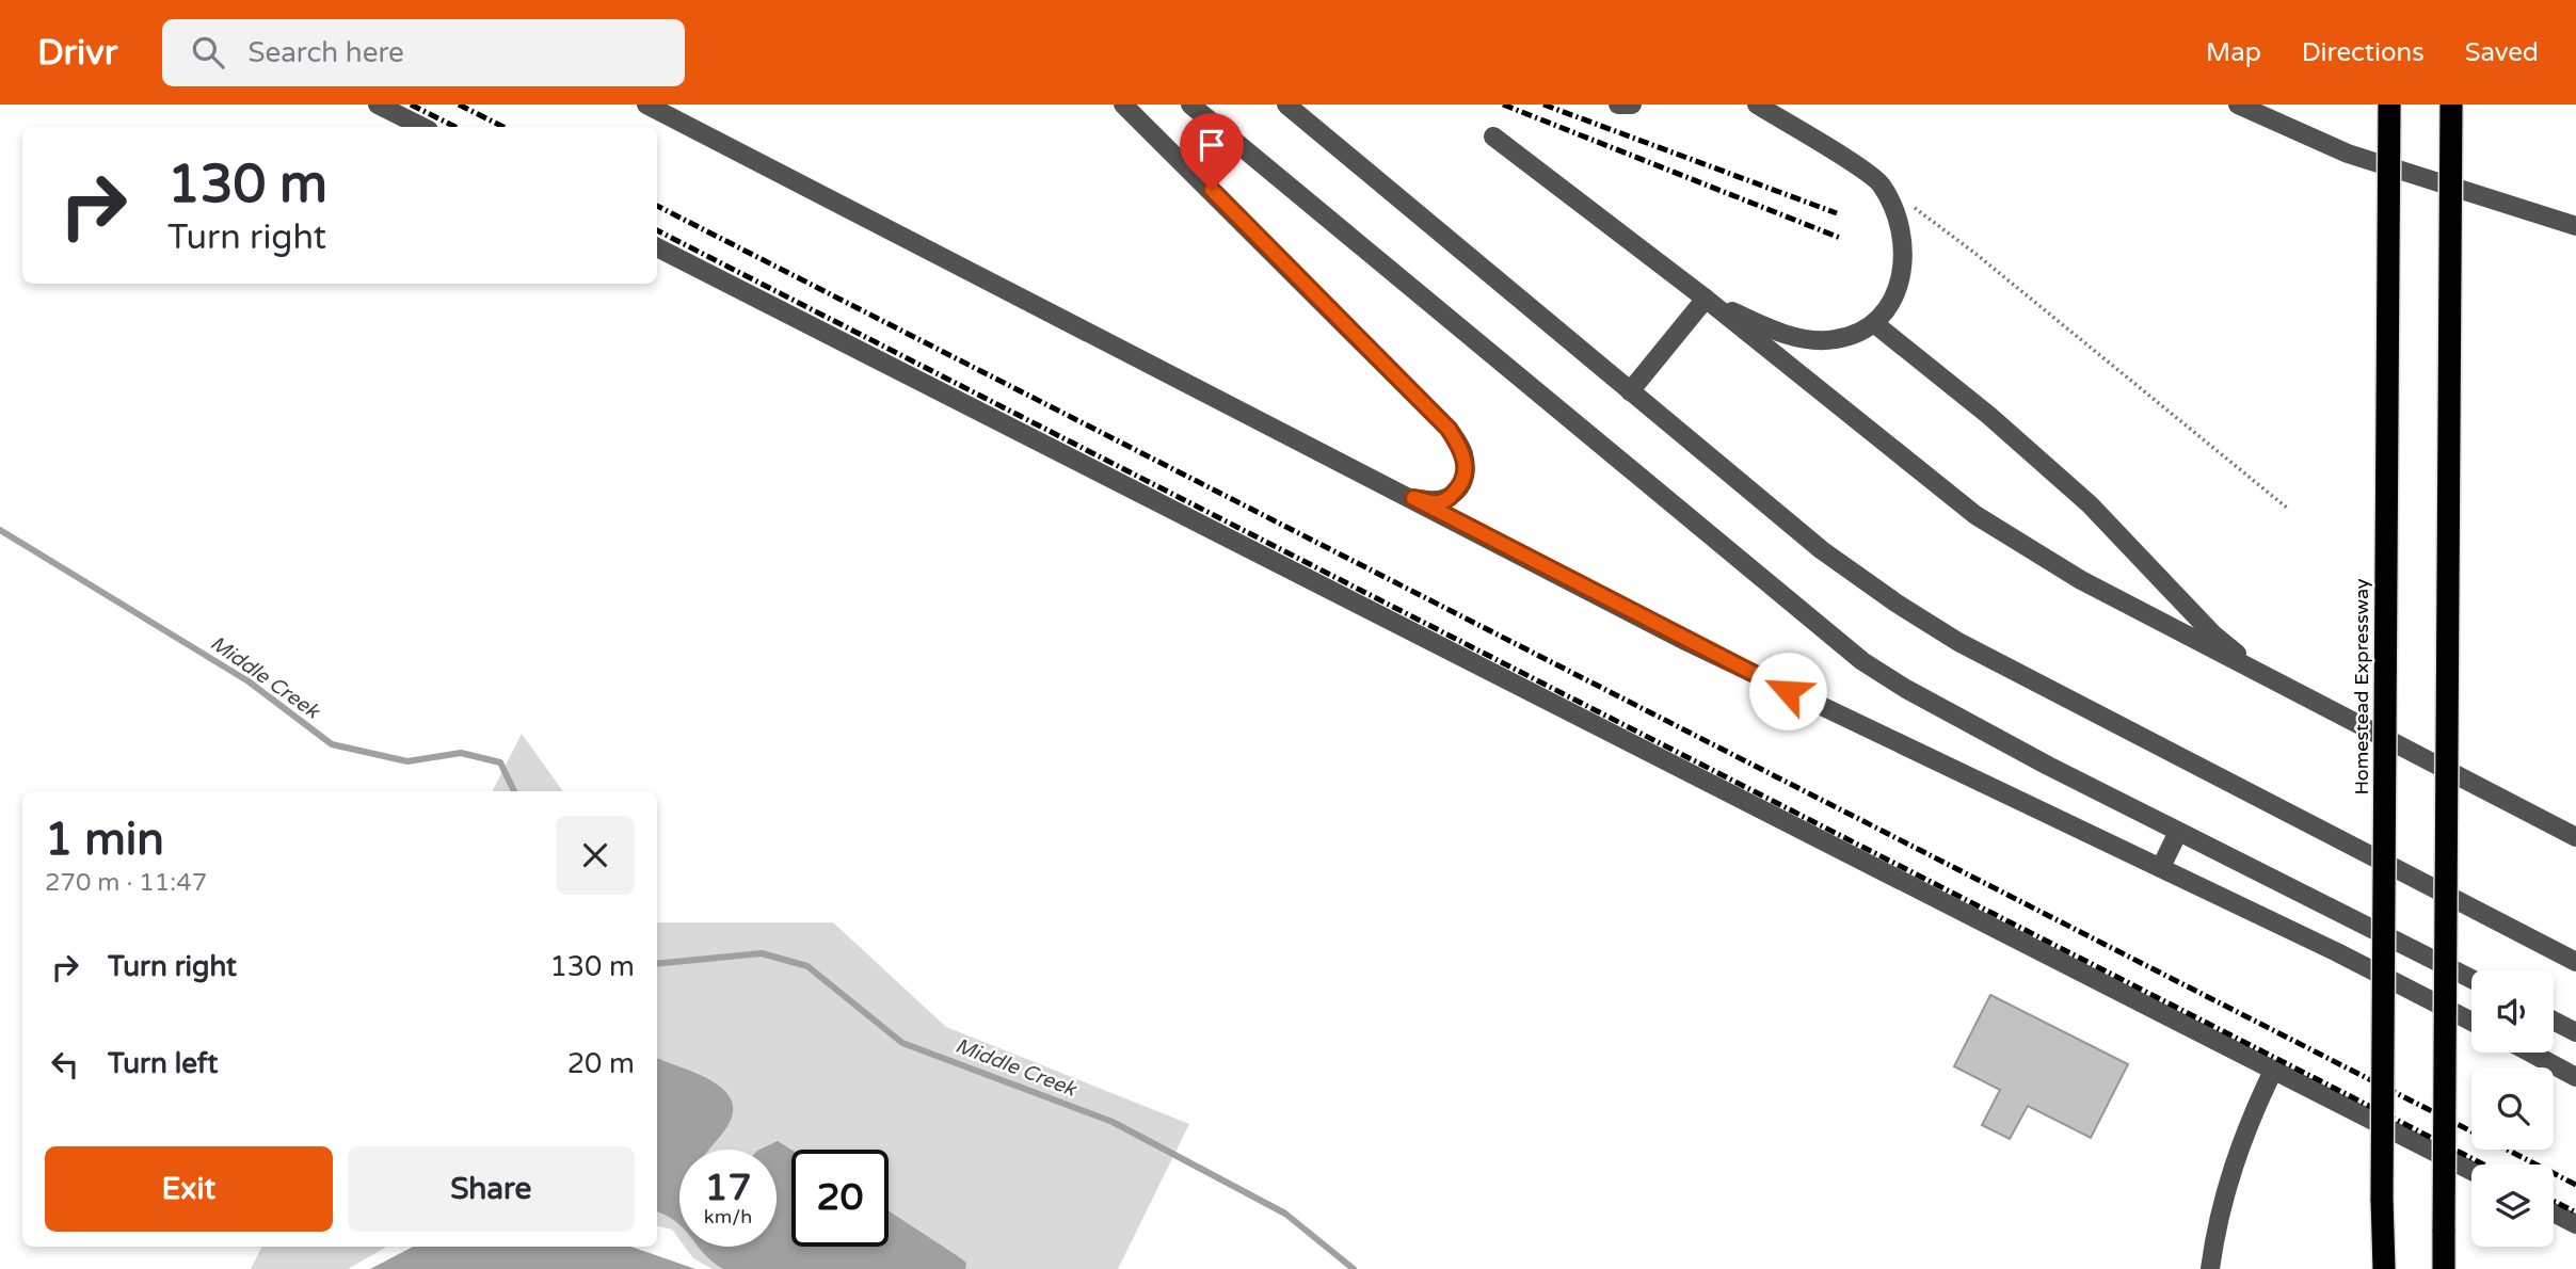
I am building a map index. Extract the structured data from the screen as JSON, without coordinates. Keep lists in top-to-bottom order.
{
  "streets": {
    "highway": ["Homestead Expressway"]
  },
  "water": ["Middle Creek"],
  "page": {
    "header": "Drivr",
    "search": "Search here",
    "nav": ["Map", "Directions", "Saved"],
    "turn": ["130 m", "Turn right"],
    "heading": ["1 min", "270 m · 11:47"],
    "list": [
      {
        "name": "Turn right",
        "value": "130 m"
      },
      {
        "name": "Turn left",
        "value": "20 m"
      }
    ],
    "buttons": ["Exit", "Share"],
    "speed": "17 km/h",
    "limit": "20"
  }
}
